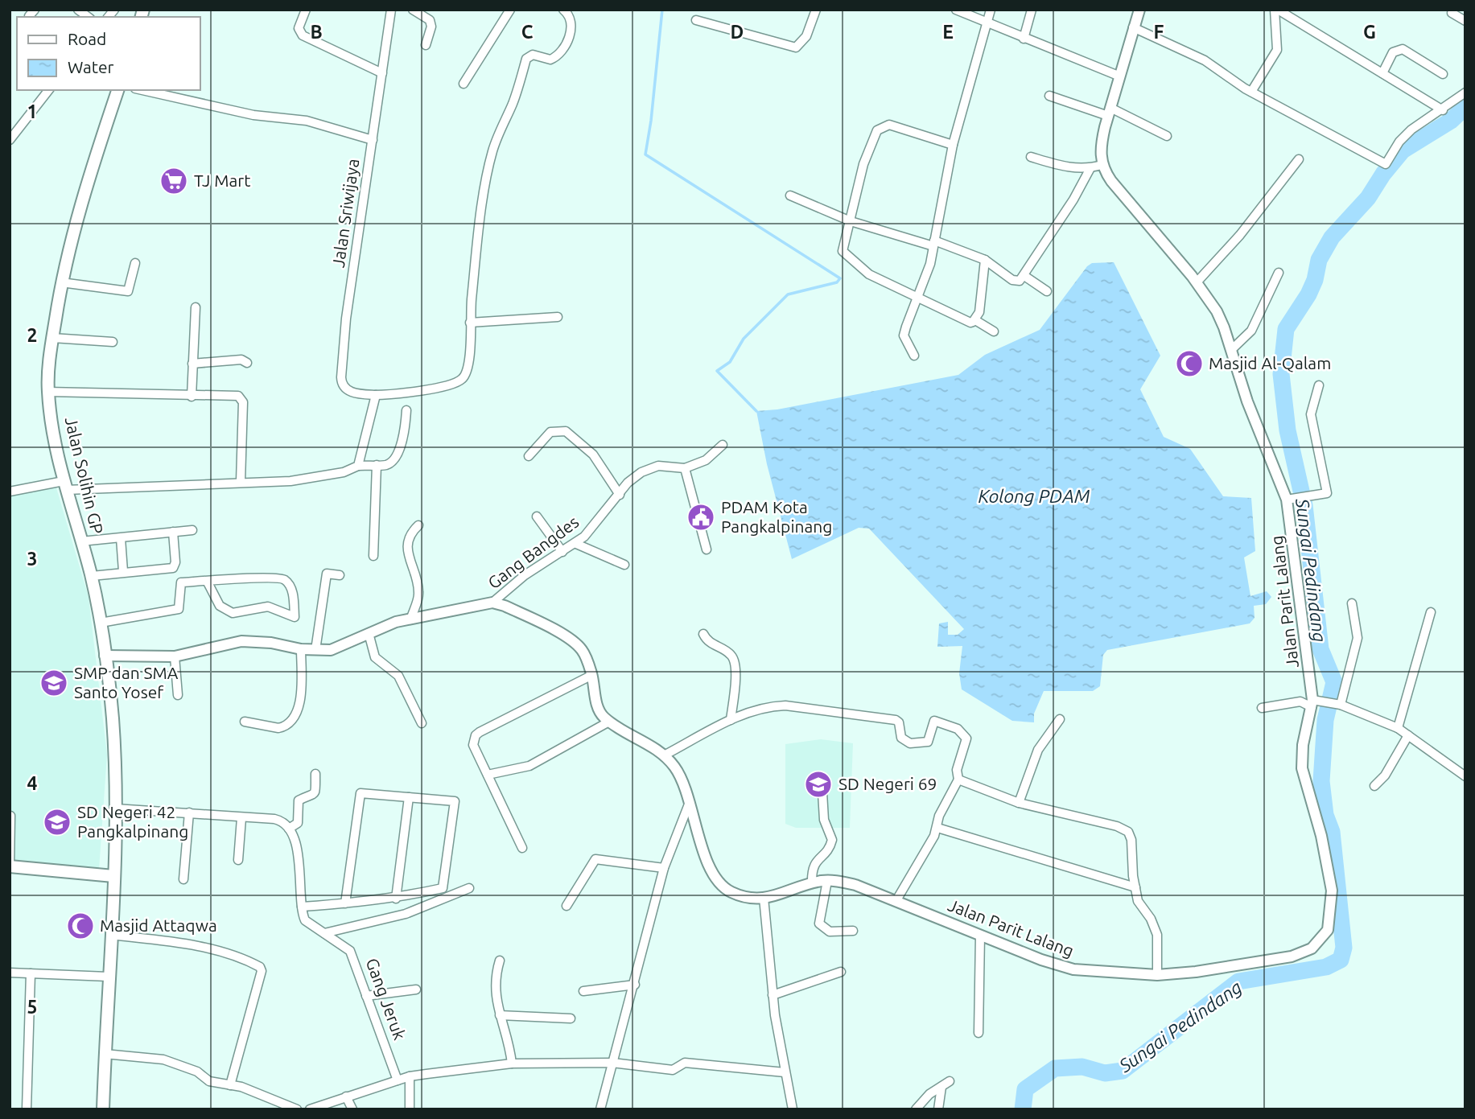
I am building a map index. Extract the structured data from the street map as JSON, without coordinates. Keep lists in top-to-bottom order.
{
  "streets": {
    "main road": ["Jalan Solihin GP"],
    "street": [
      "Jalan Sriwijaya",
      "Gang Bangdes",
      "Jalan Parit Lalang",
      "Gang Jeruk"
    ]
  },
  "crossings": [
    ["Gang Bangdes", "Jalan Parit Lalang"]
  ],
  "water": ["Kolong PDAM", "Sungai Pedindang"],
  "places": {
    "supermarket": ["TJ Mart"],
    "mosque": ["Masjid Al-Qalam", "Masjid Attaqwa"],
    "public building": ["PDAM Kota Pangkalpinang"],
    "school or university": ["SMP dan SMA Santo Yosef", "SD Negeri 69", "SD Negeri 42 Pangkalpinang"]
  },
  "legend": ["Road", "Water"],
  "grid": {
    "columns": [
      "B",
      "C",
      "D",
      "E",
      "F",
      "G"
    ],
    "rows": [
      "1",
      "2",
      "3",
      "4",
      "5"
    ]
  }
}
